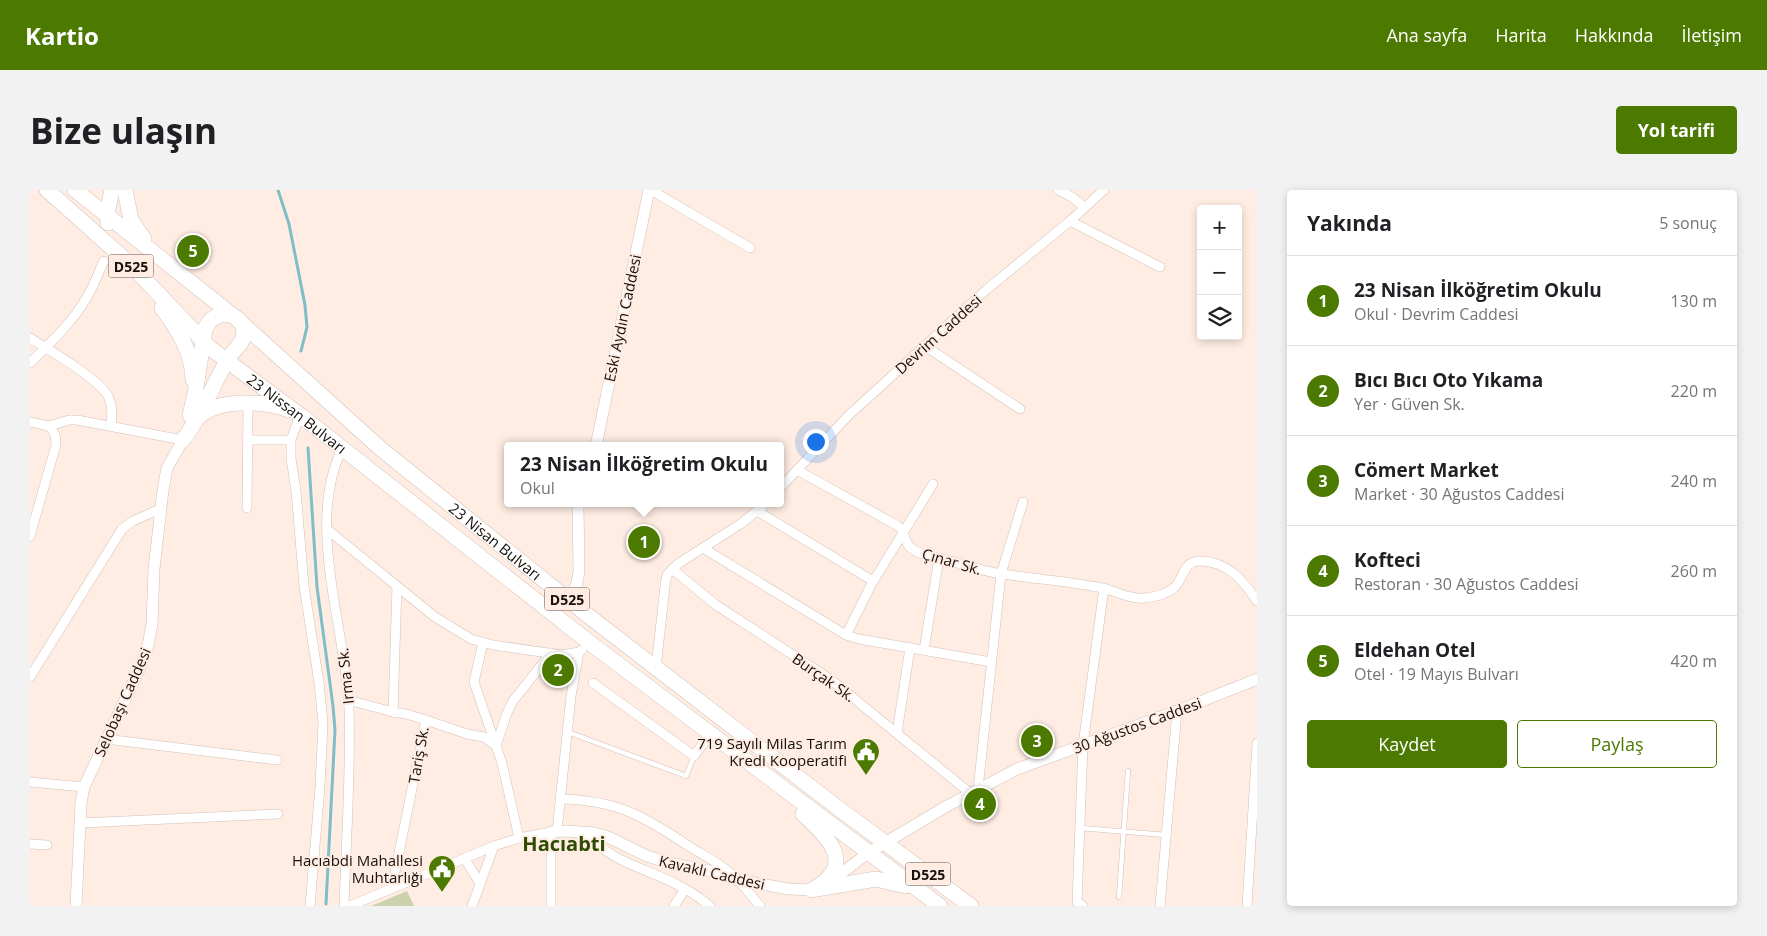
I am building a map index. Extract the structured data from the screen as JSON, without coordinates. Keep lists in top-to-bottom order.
{
  "streets": {
    "highway": ["D525", "23 Nissan Bulvarı", "23 Nisan Bulvarı"],
    "street": [
      "Eski Aydın Caddesi",
      "Devrim Caddesi",
      "Çınar Sk.",
      "Irma Sk.",
      "Burçak Sk.",
      "Selobaşı Caddesi",
      "30 Ağustos Caddesi",
      "Tariş Sk.",
      "Kavaklı Caddesi"
    ]
  },
  "crossings": [
    ["D525", "23 Nissan Bulvarı"],
    ["D525", "23 Nisan Bulvarı"],
    ["D525", "30 Ağustos Caddesi"],
    ["D525", "Kavaklı Caddesi"],
    ["Devrim Caddesi", "Çınar Sk."],
    ["23 Nissan Bulvarı", "23 Nisan Bulvarı"],
    ["23 Nissan Bulvarı", "Irma Sk."],
    ["23 Nisan Bulvarı", "30 Ağustos Caddesi"],
    ["23 Nisan Bulvarı", "Kavaklı Caddesi"],
    ["Irma Sk.", "Tariş Sk."],
    ["Burçak Sk.", "30 Ağustos Caddesi"],
    ["30 Ağustos Caddesi", "Kavaklı Caddesi"]
  ],
  "districts": ["Hacıabti"],
  "places": {
    "public building": ["719 Sayılı Milas Tarım Kredi Kooperatifi", "Hacıabdi Mahallesi Muhtarlığı"]
  },
  "page": {
    "header": "Kartio",
    "nav": [
      "Ana sayfa",
      "Harita",
      "Hakkında",
      "İletişim"
    ],
    "buttons": [
      "Yol tarifi",
      ["Kaydet", "Paylaş"]
    ],
    "title": "Bize ulaşın",
    "heading": ["Yakında", "5 sonuç"],
    "map_buttons": ["+", "−"],
    "pins": [
      "5",
      "1",
      "2",
      "3",
      "4"
    ],
    "list": [
      {
        "mark": "1",
        "name": "23 Nisan İlköğretim Okulu",
        "note": "Okul · Devrim Caddesi",
        "value": "130 m"
      },
      {
        "mark": "2",
        "name": "Bıcı Bıcı Oto Yıkama",
        "note": "Yer · Güven Sk.",
        "value": "220 m"
      },
      {
        "mark": "3",
        "name": "Cömert Market",
        "note": "Market · 30 Ağustos Caddesi",
        "value": "240 m"
      },
      {
        "mark": "4",
        "name": "Kofteci",
        "note": "Restoran · 30 Ağustos Caddesi",
        "value": "260 m"
      },
      {
        "mark": "5",
        "name": "Eldehan Otel",
        "note": "Otel · 19 Mayıs Bulvarı",
        "value": "420 m"
      }
    ],
    "popup": ["23 Nisan İlköğretim Okulu", "Okul"]
  }
}
